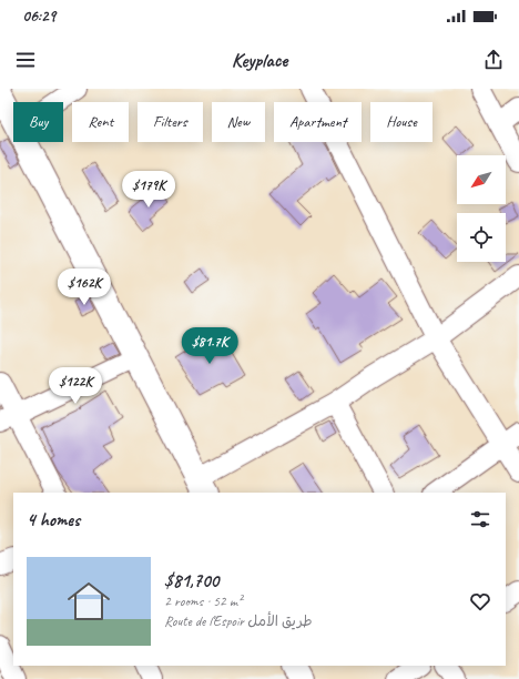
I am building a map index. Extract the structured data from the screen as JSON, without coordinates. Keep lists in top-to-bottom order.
{
  "north": "bottom left",
  "page": {
    "status": "06:29",
    "header": "Keyplace",
    "chip": [
      "Buy",
      "Rent",
      "Filters",
      "New",
      "Apartment",
      "House"
    ],
    "price": [
      "$179K",
      "$162K",
      "$81.7K",
      "$122K"
    ],
    "heading": "4 homes",
    "list": [
      {
        "name": "$81,700",
        "note": "2 rooms · 52 m² · Route de l’Espoir طريق الأمل"
      }
    ]
  }
}
